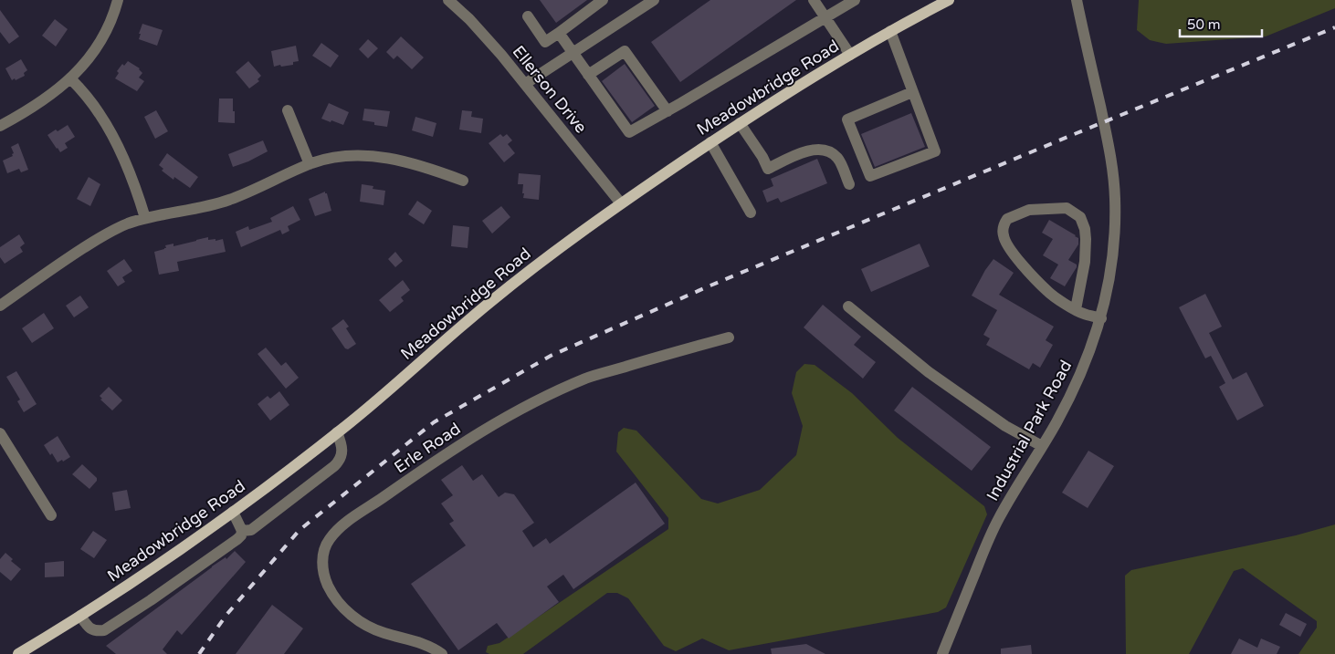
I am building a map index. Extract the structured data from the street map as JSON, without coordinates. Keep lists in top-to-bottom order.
{
  "streets": {
    "main road": ["Meadowbridge Road"],
    "street": ["Ellerson Drive", "Industrial Park Road", "Erle Road"]
  },
  "crossings": [
    ["Meadowbridge Road", "Ellerson Drive"]
  ],
  "scale_bar": "50 m"
}
